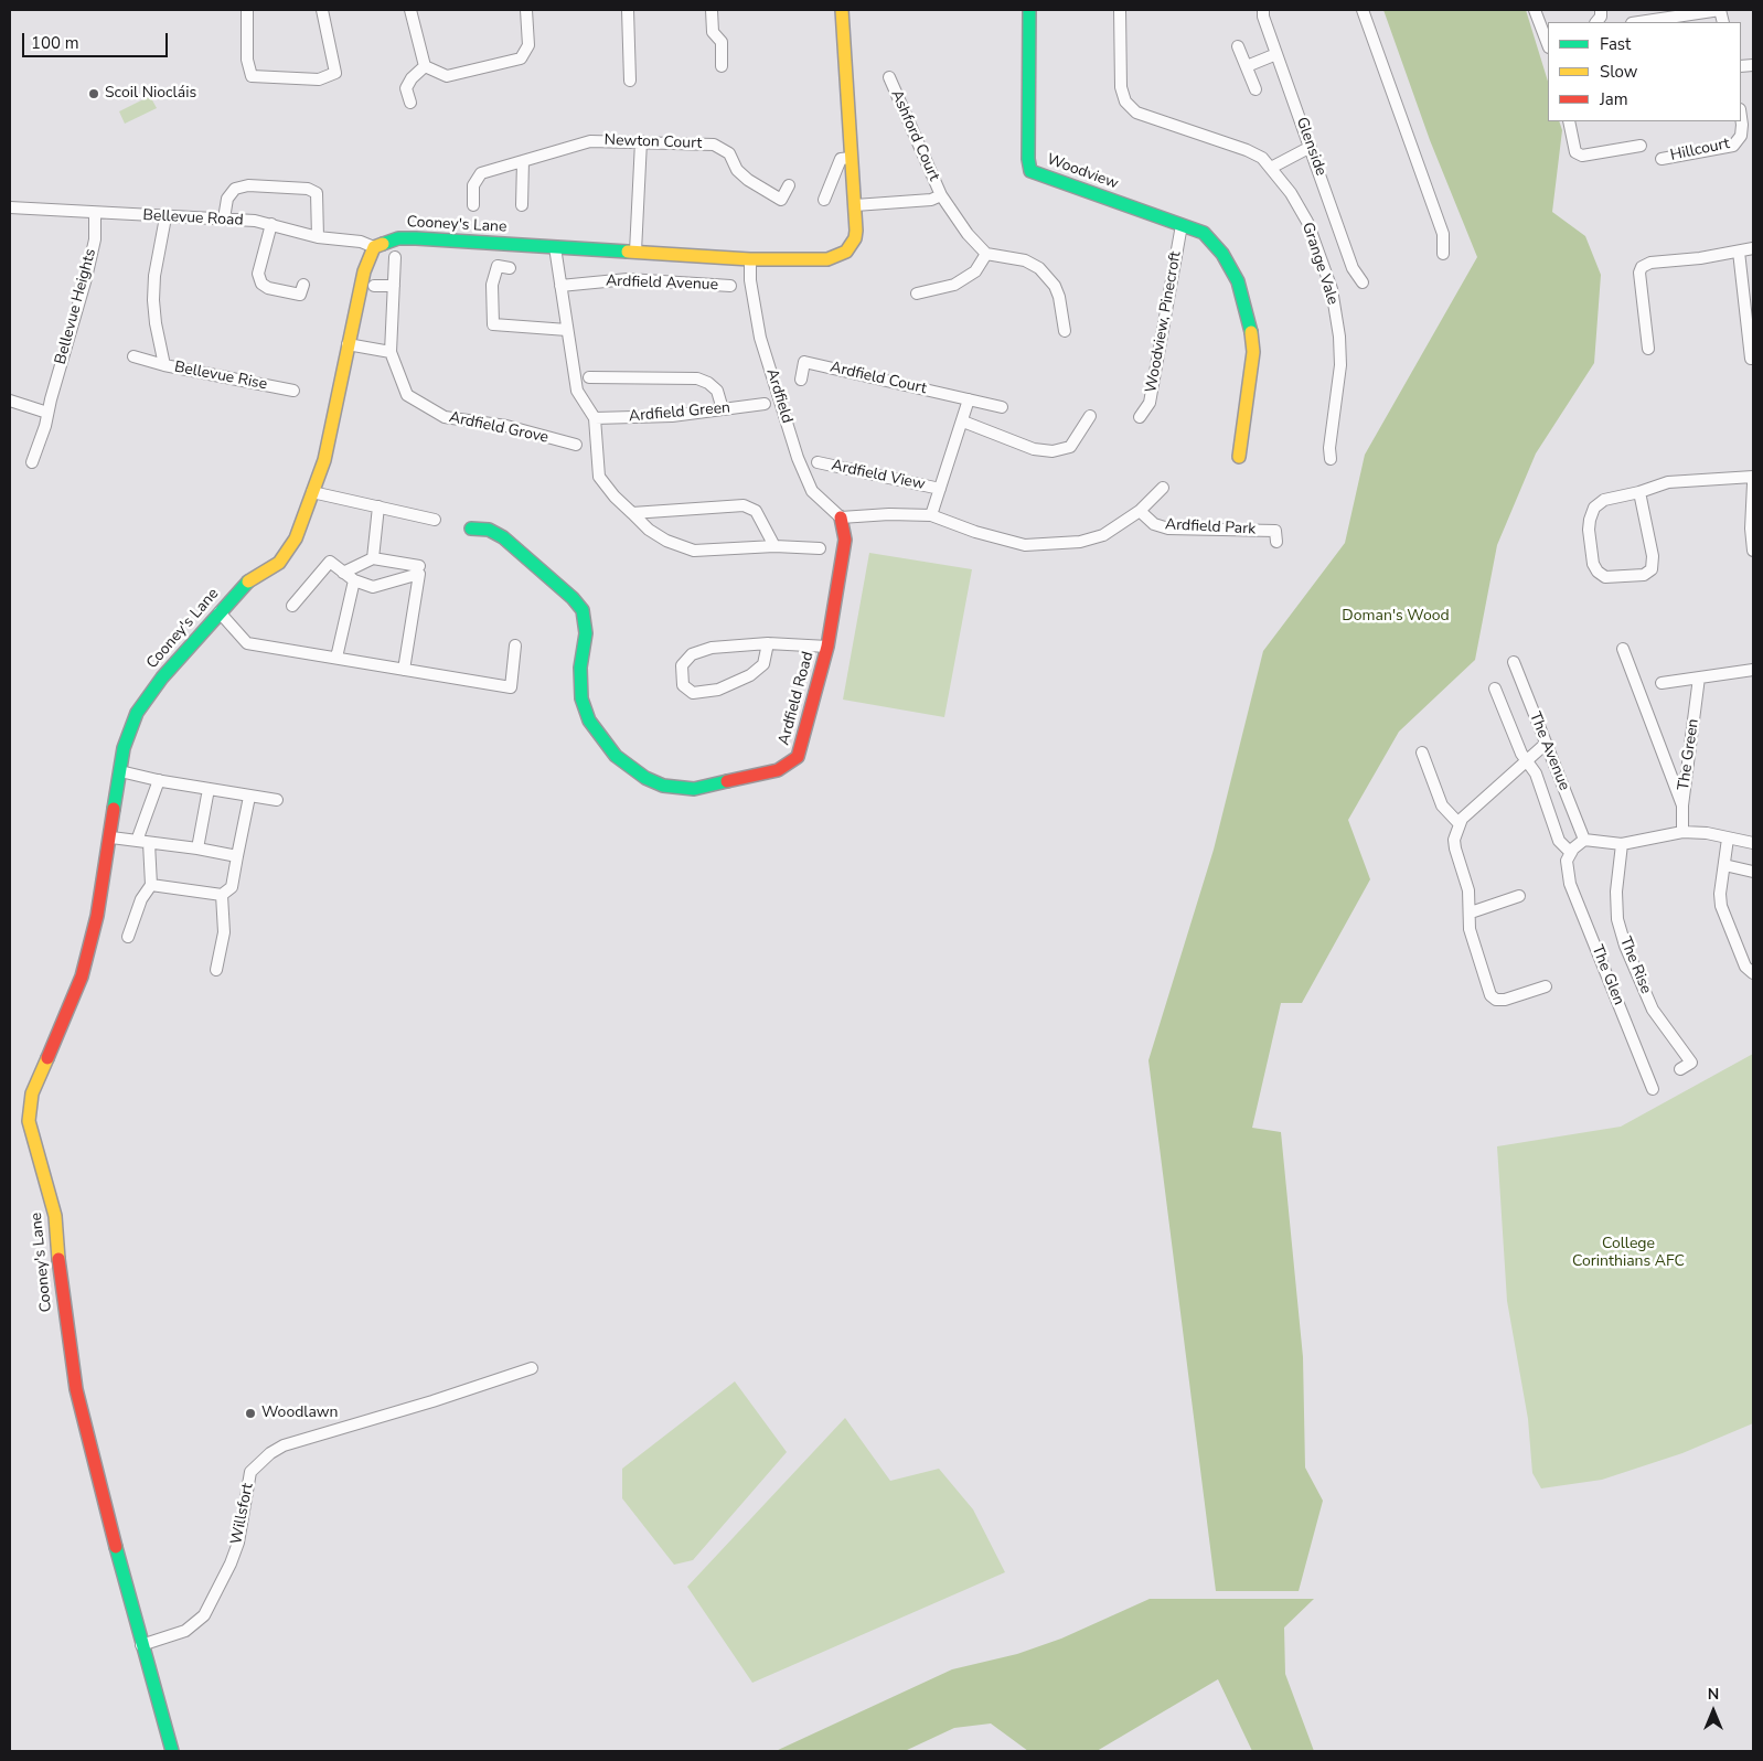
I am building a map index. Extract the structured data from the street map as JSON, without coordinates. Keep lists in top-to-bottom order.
{
  "streets": {
    "street": [
      "Ashford Court",
      "Newton Court",
      "Glenside",
      "Hillcourt",
      "Woodview",
      "Bellevue Road",
      "Cooney's Lane",
      "Grange Vale",
      "Ardfield Avenue",
      "Bellevue Heights",
      "Woodview, Pinecroft",
      "Bellevue Rise",
      "Ardfield Court",
      "Ardfield",
      "Ardfield Green",
      "Ardfield Grove",
      "Ardfield View",
      "Ardfield Park",
      "Ardfield Road",
      "The Avenue",
      "The Green",
      "The Rise",
      "The Glen",
      "Willsfort"
    ]
  },
  "crossings": [
    ["Ashford Court", "Cooney's Lane"],
    ["Woodview", "Woodview, Pinecroft"],
    ["Bellevue Road", "Cooney's Lane"],
    ["Bellevue Road", "Bellevue Heights"],
    ["Bellevue Road", "Bellevue Rise"],
    ["Cooney's Lane", "Ardfield"],
    ["Cooney's Lane", "Willsfort"],
    ["Ardfield", "Ardfield Road"]
  ],
  "parks": ["Doman's Wood", "College Corinthians AFC"],
  "places": ["Scoil Niocláis", "Woodlawn"],
  "legend": ["Fast", "Slow", "Jam"],
  "scale_bar": "100 m",
  "north": "top"
}
